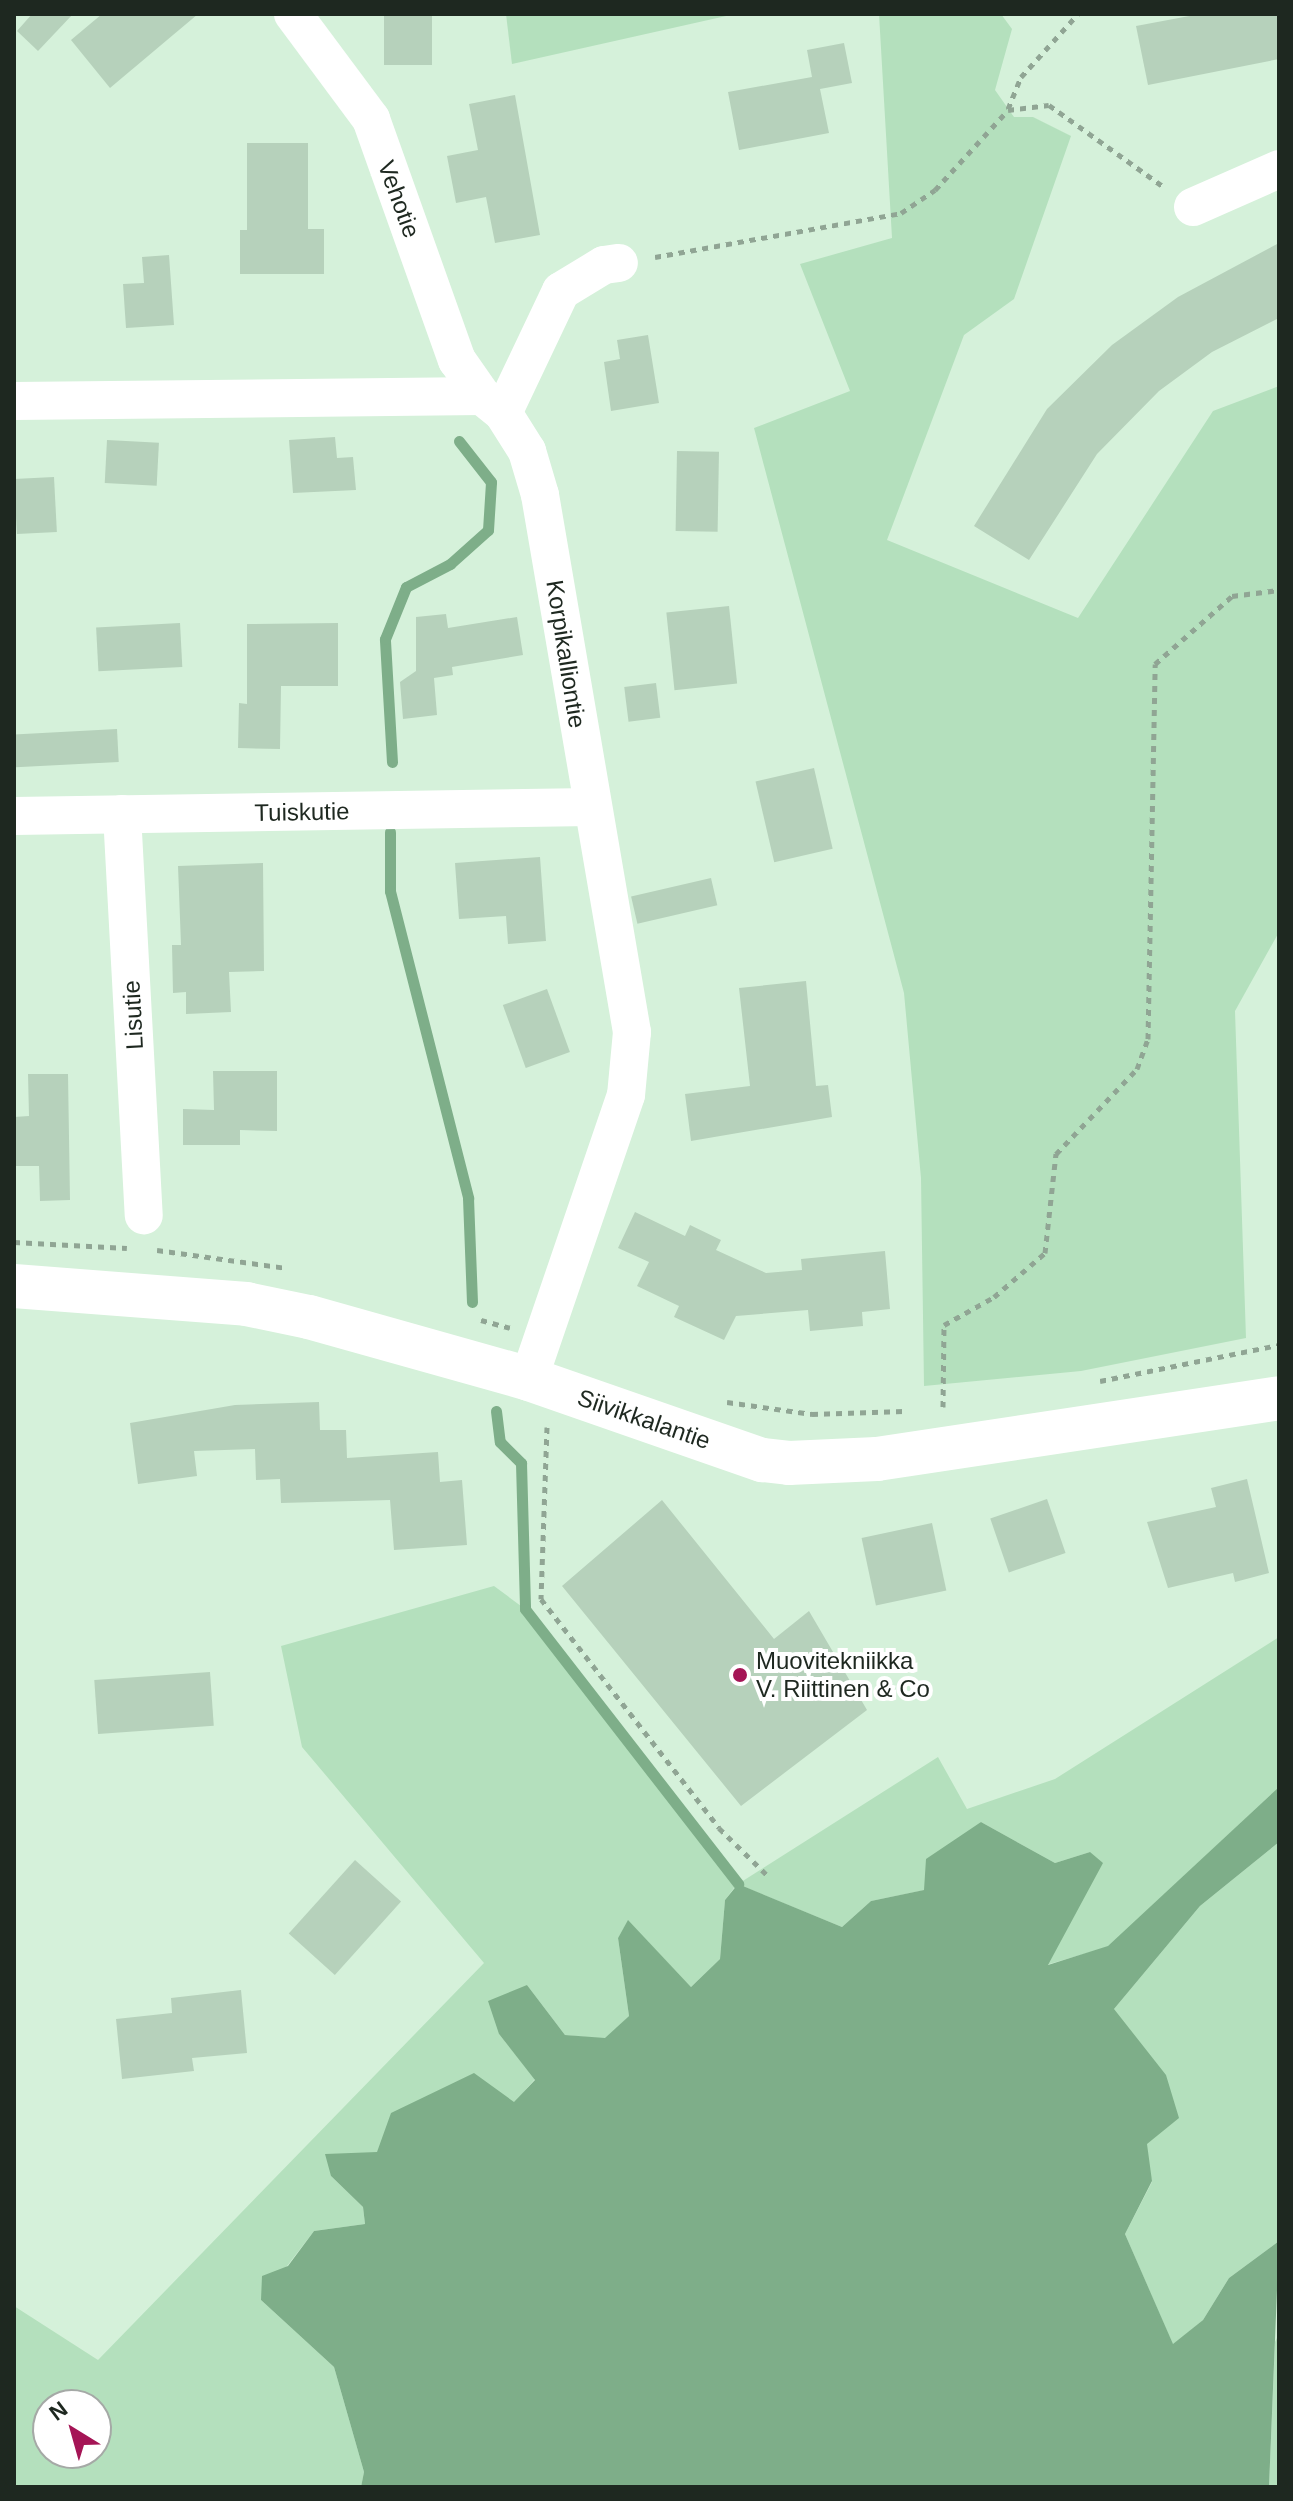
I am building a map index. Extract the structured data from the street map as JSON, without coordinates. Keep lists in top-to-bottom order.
{
  "streets": {
    "main road": ["Siivikkalantie"],
    "street": [
      "Vehotie",
      "Korpikalliontie",
      "Tuiskutie",
      "Lisutie"
    ]
  },
  "crossings": [
    ["Vehotie", "Korpikalliontie"],
    ["Korpikalliontie", "Tuiskutie"],
    ["Korpikalliontie", "Siivikkalantie"],
    ["Tuiskutie", "Lisutie"]
  ],
  "places": ["Muovitekniikka V. Riittinen & Co"],
  "north": "top left"
}
